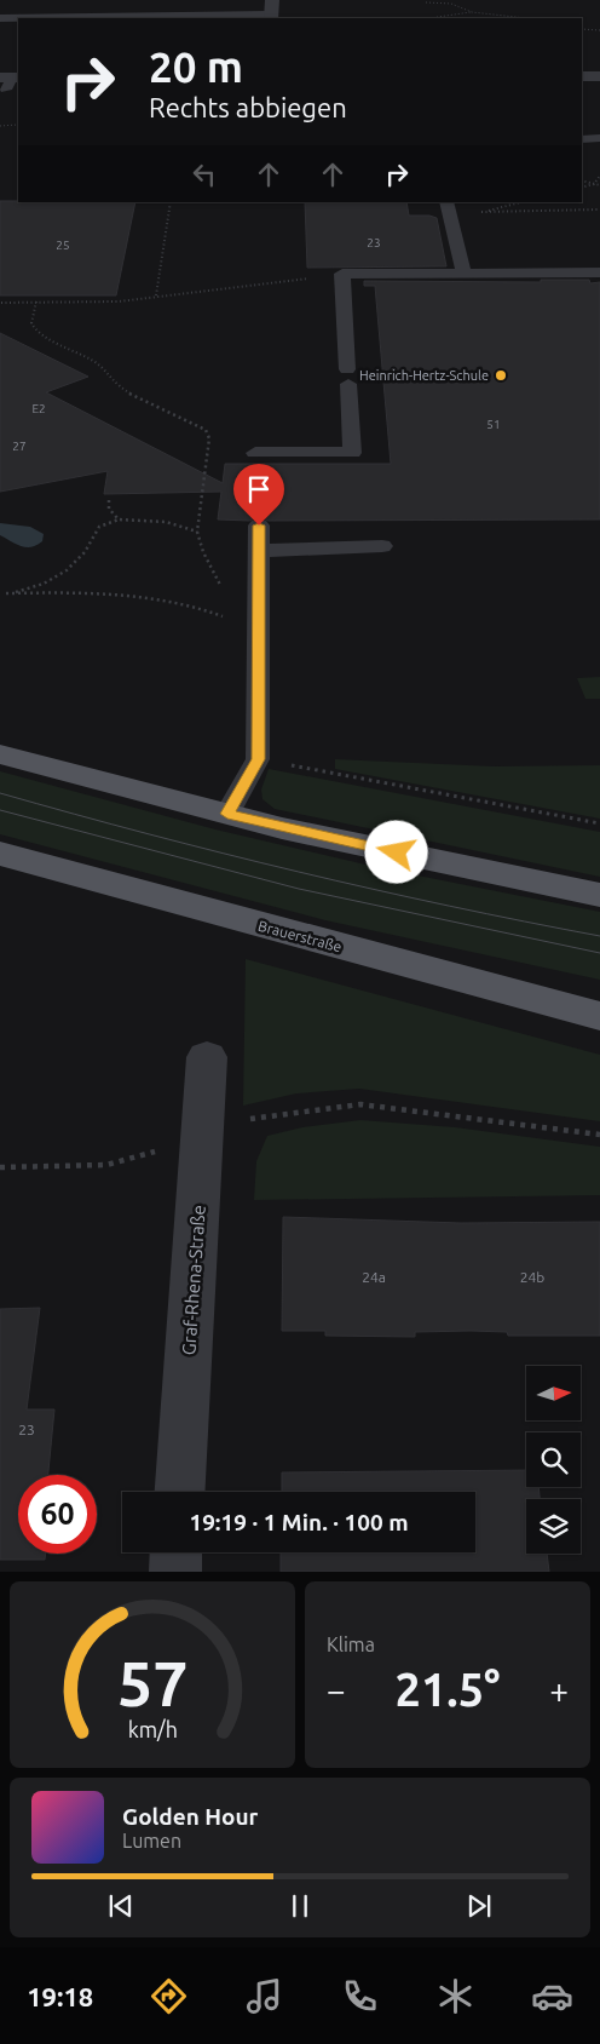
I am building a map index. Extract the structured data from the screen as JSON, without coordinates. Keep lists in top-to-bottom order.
{
  "streets": {
    "main road": ["Brauerstraße"],
    "street": ["Graf-Rhena-Straße"]
  },
  "places": ["Heinrich-Hertz-Schule"],
  "house_numbers": [
    "23",
    "25",
    "E2",
    "51",
    "27",
    "24a",
    "24b",
    "23"
  ],
  "north": "right",
  "page": {
    "turn": ["20 m", "Rechts abbiegen"],
    "limit": "60",
    "trip": "19:19 · 1 Min. · 100 m",
    "tile": "Klima",
    "heat": ["−", "21.5°", "+"],
    "song": ["Golden Hour", "Lumen"],
    "tabs": "19:18",
    "gauge": ["57", "km/h"]
  }
}
